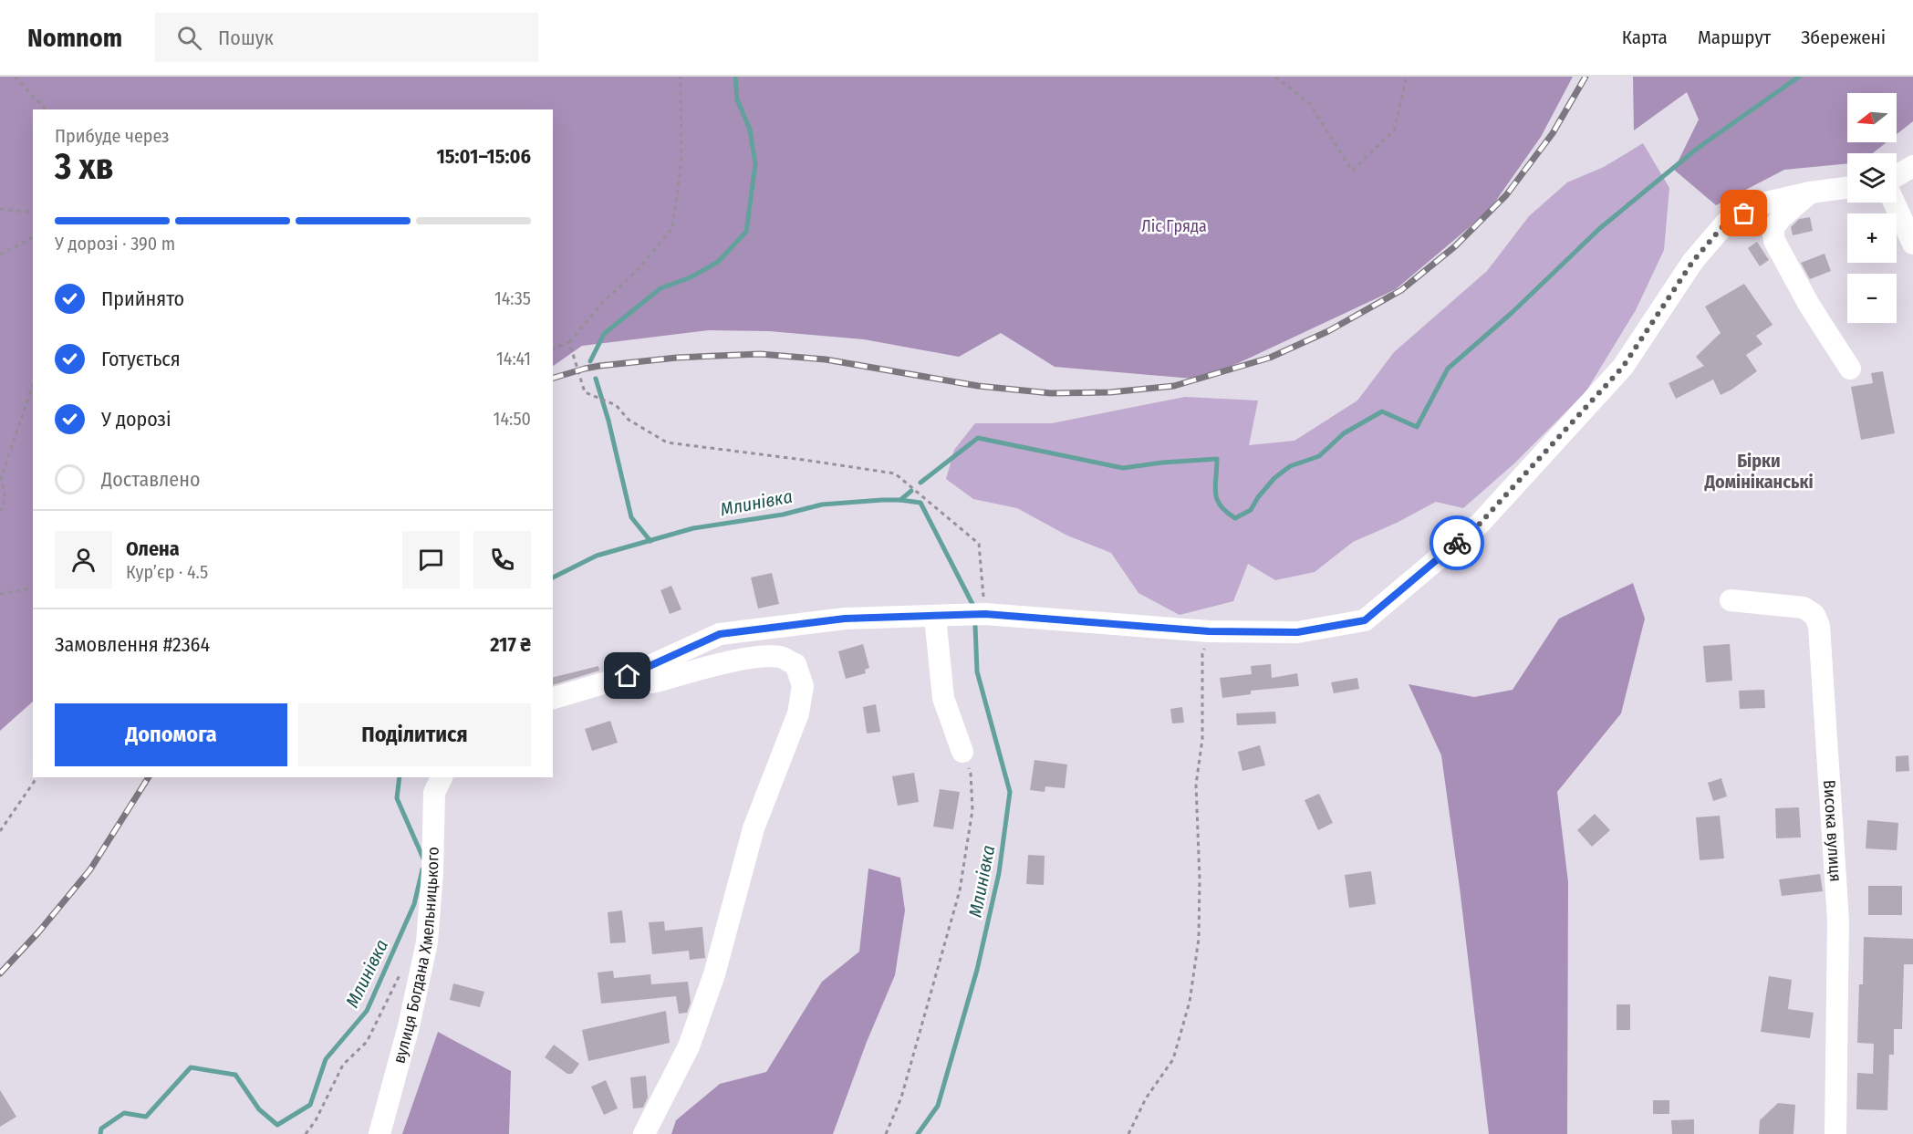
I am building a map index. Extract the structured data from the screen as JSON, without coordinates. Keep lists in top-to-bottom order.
{
  "streets": {
    "street": ["Висока вулиця", "вулиця Богдана Хмельницького"]
  },
  "districts": ["Бірки Домініканські"],
  "water": ["Млинівка"],
  "parks": ["Ліс Гряда"],
  "north": "left",
  "page": {
    "header": "Nomnom",
    "search": "Пошук",
    "nav": ["Карта", "Маршрут", "Збережені"],
    "map_buttons": ["+", "−"],
    "heading": ["3 хв", "Прибуде через", "15:01–15:06"],
    "panel": [
      "Олена",
      "Кур’єр · 4.5",
      "Замовлення #2364",
      "217 ₴"
    ],
    "bar": "У дорозі · 390 m",
    "list": [
      ["Прийнято", "14:35"],
      ["Готується", "14:41"],
      ["У дорозі", "14:50"],
      "Доставлено"
    ],
    "buttons": ["Допомога", "Поділитися"]
  }
}
